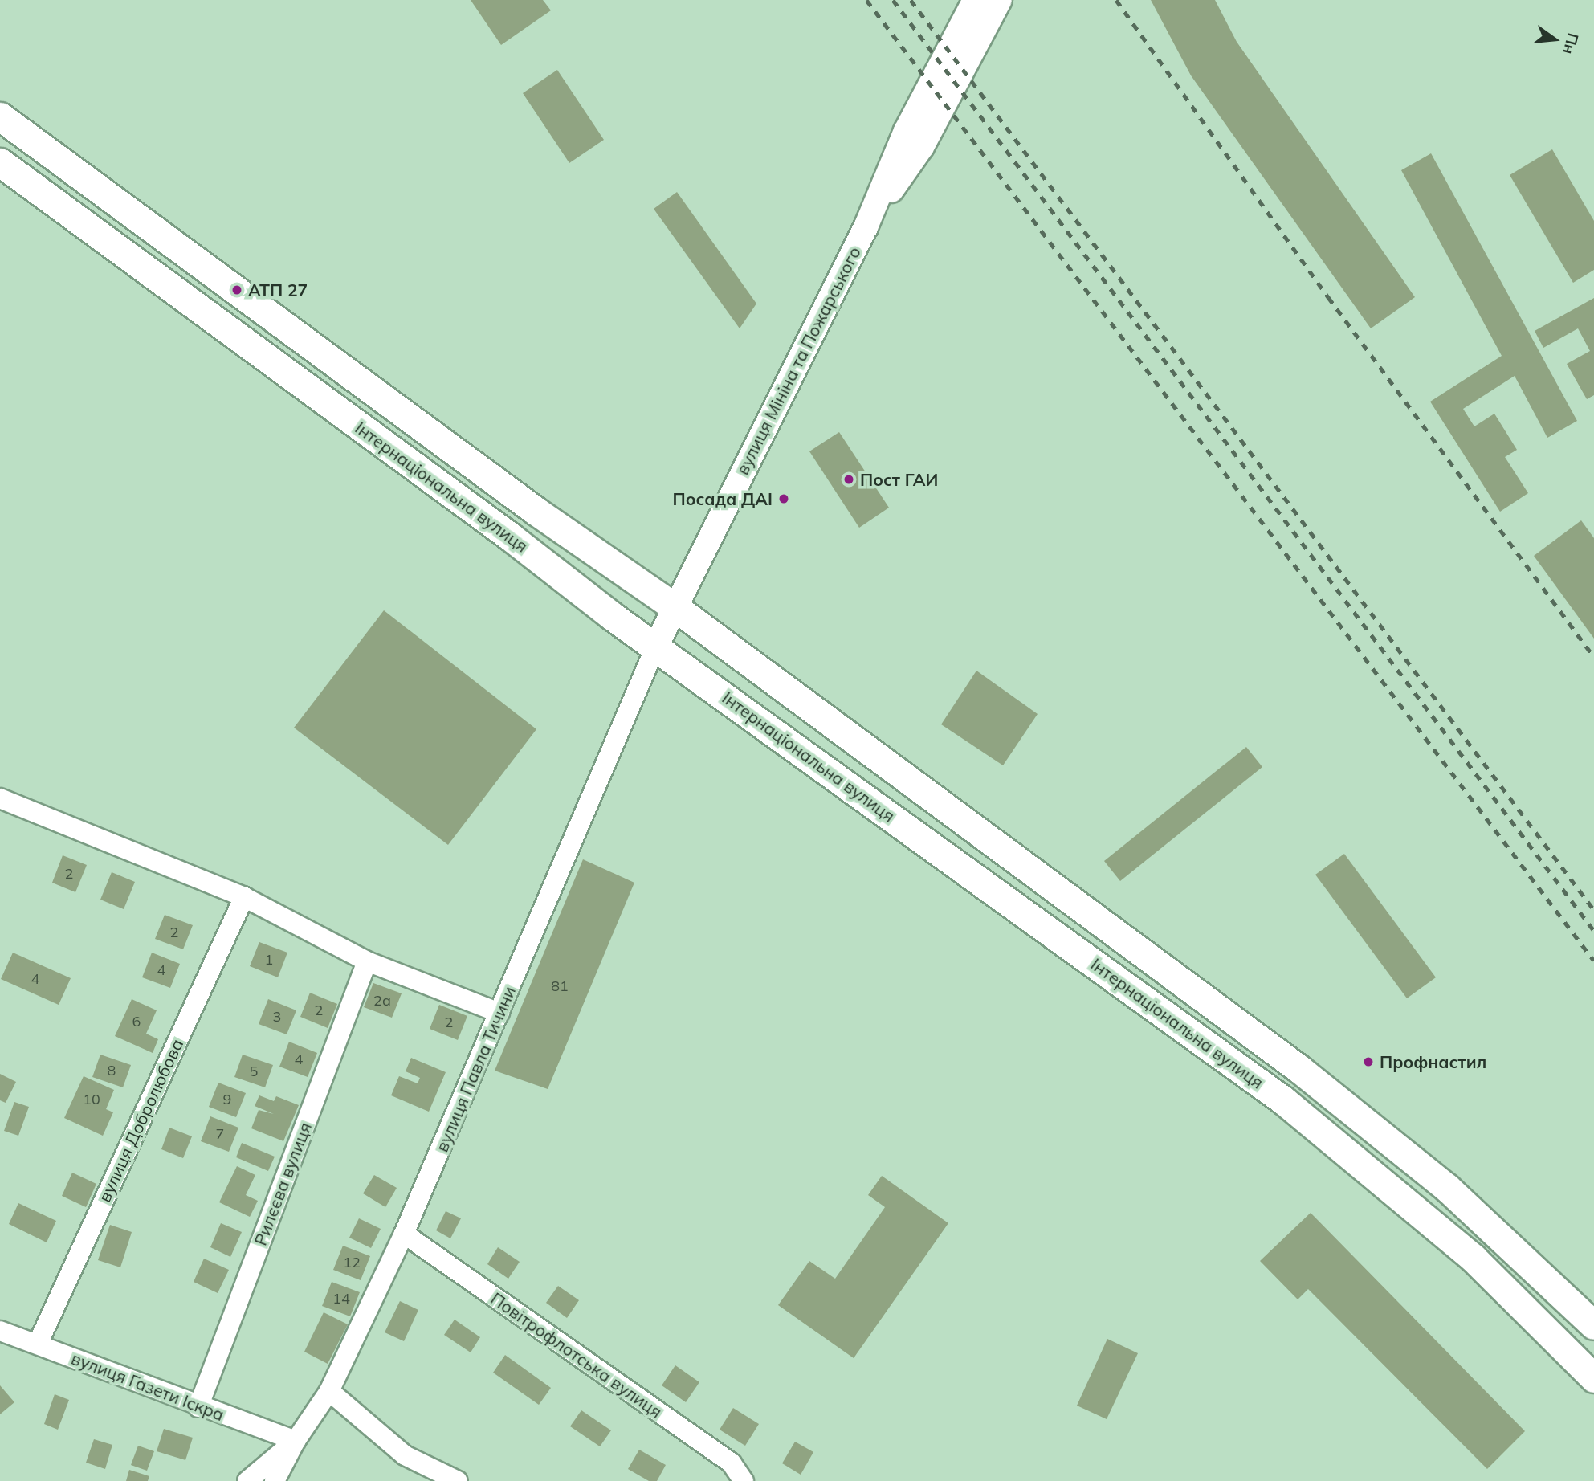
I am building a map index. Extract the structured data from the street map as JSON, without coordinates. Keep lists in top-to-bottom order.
{
  "streets": {
    "main road": ["Інтернаціональна вулиця"],
    "street": [
      "вулиця Мініна та Пожарського",
      "вулиця Павла Тичини",
      "вулиця Добролюбова",
      "Рилєєва вулиця",
      "Повітрофлотська вулиця",
      "вулиця Газети Іскра"
    ]
  },
  "crossings": [
    ["вулиця Мініна та Пожарського", "Інтернаціональна вулиця"],
    ["вулиця Мініна та Пожарського", "вулиця Павла Тичини"],
    ["Інтернаціональна вулиця", "вулиця Павла Тичини"],
    ["вулиця Павла Тичини", "Повітрофлотська вулиця"],
    ["вулиця Павла Тичини", "вулиця Газети Іскра"],
    ["вулиця Добролюбова", "вулиця Газети Іскра"],
    ["Рилєєва вулиця", "вулиця Газети Іскра"]
  ],
  "places": [
    "АТП 27",
    "Пост ГАИ",
    "Посада ДАІ",
    "Профнастил"
  ],
  "house_numbers": [
    "2",
    "2",
    "1",
    "4",
    "4",
    "81",
    "2а",
    "2",
    "3",
    "6",
    "2",
    "4",
    "8",
    "5",
    "10",
    "9",
    "7",
    "12",
    "14"
  ],
  "north": "right"
}
